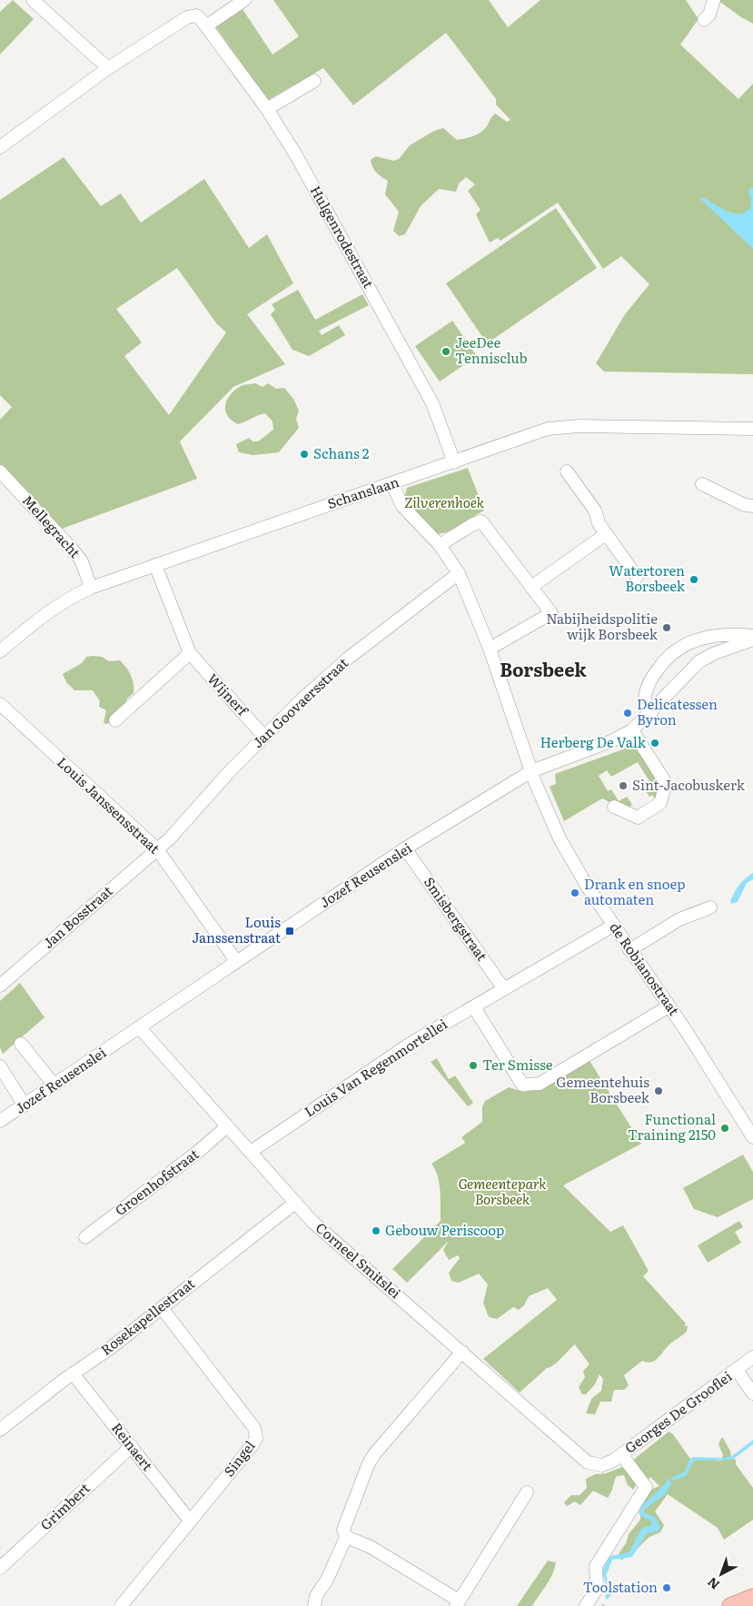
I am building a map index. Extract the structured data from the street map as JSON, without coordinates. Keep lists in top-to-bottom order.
{
  "streets": {
    "street": [
      "Hulgenrodestraat",
      "Schanslaan",
      "Mellegracht",
      "Wijnerf",
      "Jan Goovaersstraat",
      "Louis Janssensstraat",
      "Jozef Reusenslei",
      "Jan Bosstraat",
      "Smisbergstraat",
      "de Robianostraat",
      "Louis Van Regenmortellei",
      "Groenhofstraat",
      "Corneel Smitslei",
      "Rosekapellestraat",
      "Georges De Grooflei",
      "Reinaert",
      "Singel",
      "Grimbert"
    ]
  },
  "crossings": [
    ["Hulgenrodestraat", "Schanslaan"],
    ["Schanslaan", "Mellegracht"],
    ["Schanslaan", "Wijnerf"],
    ["Schanslaan", "de Robianostraat"],
    ["Wijnerf", "Jan Goovaersstraat"],
    ["Jan Goovaersstraat", "Louis Janssensstraat"],
    ["Jan Goovaersstraat", "Jan Bosstraat"],
    ["Jan Goovaersstraat", "de Robianostraat"],
    ["Louis Janssensstraat", "Jozef Reusenslei"],
    ["Louis Janssensstraat", "Jan Bosstraat"],
    ["Jozef Reusenslei", "Smisbergstraat"],
    ["Jozef Reusenslei", "de Robianostraat"],
    ["Jozef Reusenslei", "Corneel Smitslei"],
    ["Smisbergstraat", "Louis Van Regenmortellei"],
    ["de Robianostraat", "Louis Van Regenmortellei"],
    ["Louis Van Regenmortellei", "Corneel Smitslei"],
    ["Groenhofstraat", "Corneel Smitslei"],
    ["Corneel Smitslei", "Rosekapellestraat"],
    ["Corneel Smitslei", "Georges De Grooflei"],
    ["Rosekapellestraat", "Reinaert"],
    ["Rosekapellestraat", "Singel"],
    ["Reinaert", "Singel"],
    ["Reinaert", "Grimbert"]
  ],
  "districts": ["Borsbeek"],
  "parks": ["Zilverenhoek", "Gemeentepark Borsbeek"],
  "places": {
    "other": [
      "JeeDee Tennisclub",
      "Schans 2",
      "Watertoren Borsbeek",
      "Nabijheidspolitie wijk Borsbeek",
      "Delicatessen Byron",
      "Herberg De Valk",
      "Sint-Jacobuskerk",
      "Drank en snoep automaten",
      "Ter Smisse",
      "Gemeentehuis Borsbeek",
      "Functional Training 2150",
      "Gebouw Periscoop",
      "Toolstation"
    ],
    "transit": ["Louis Janssenstraat"]
  },
  "north": "bottom left"
}
